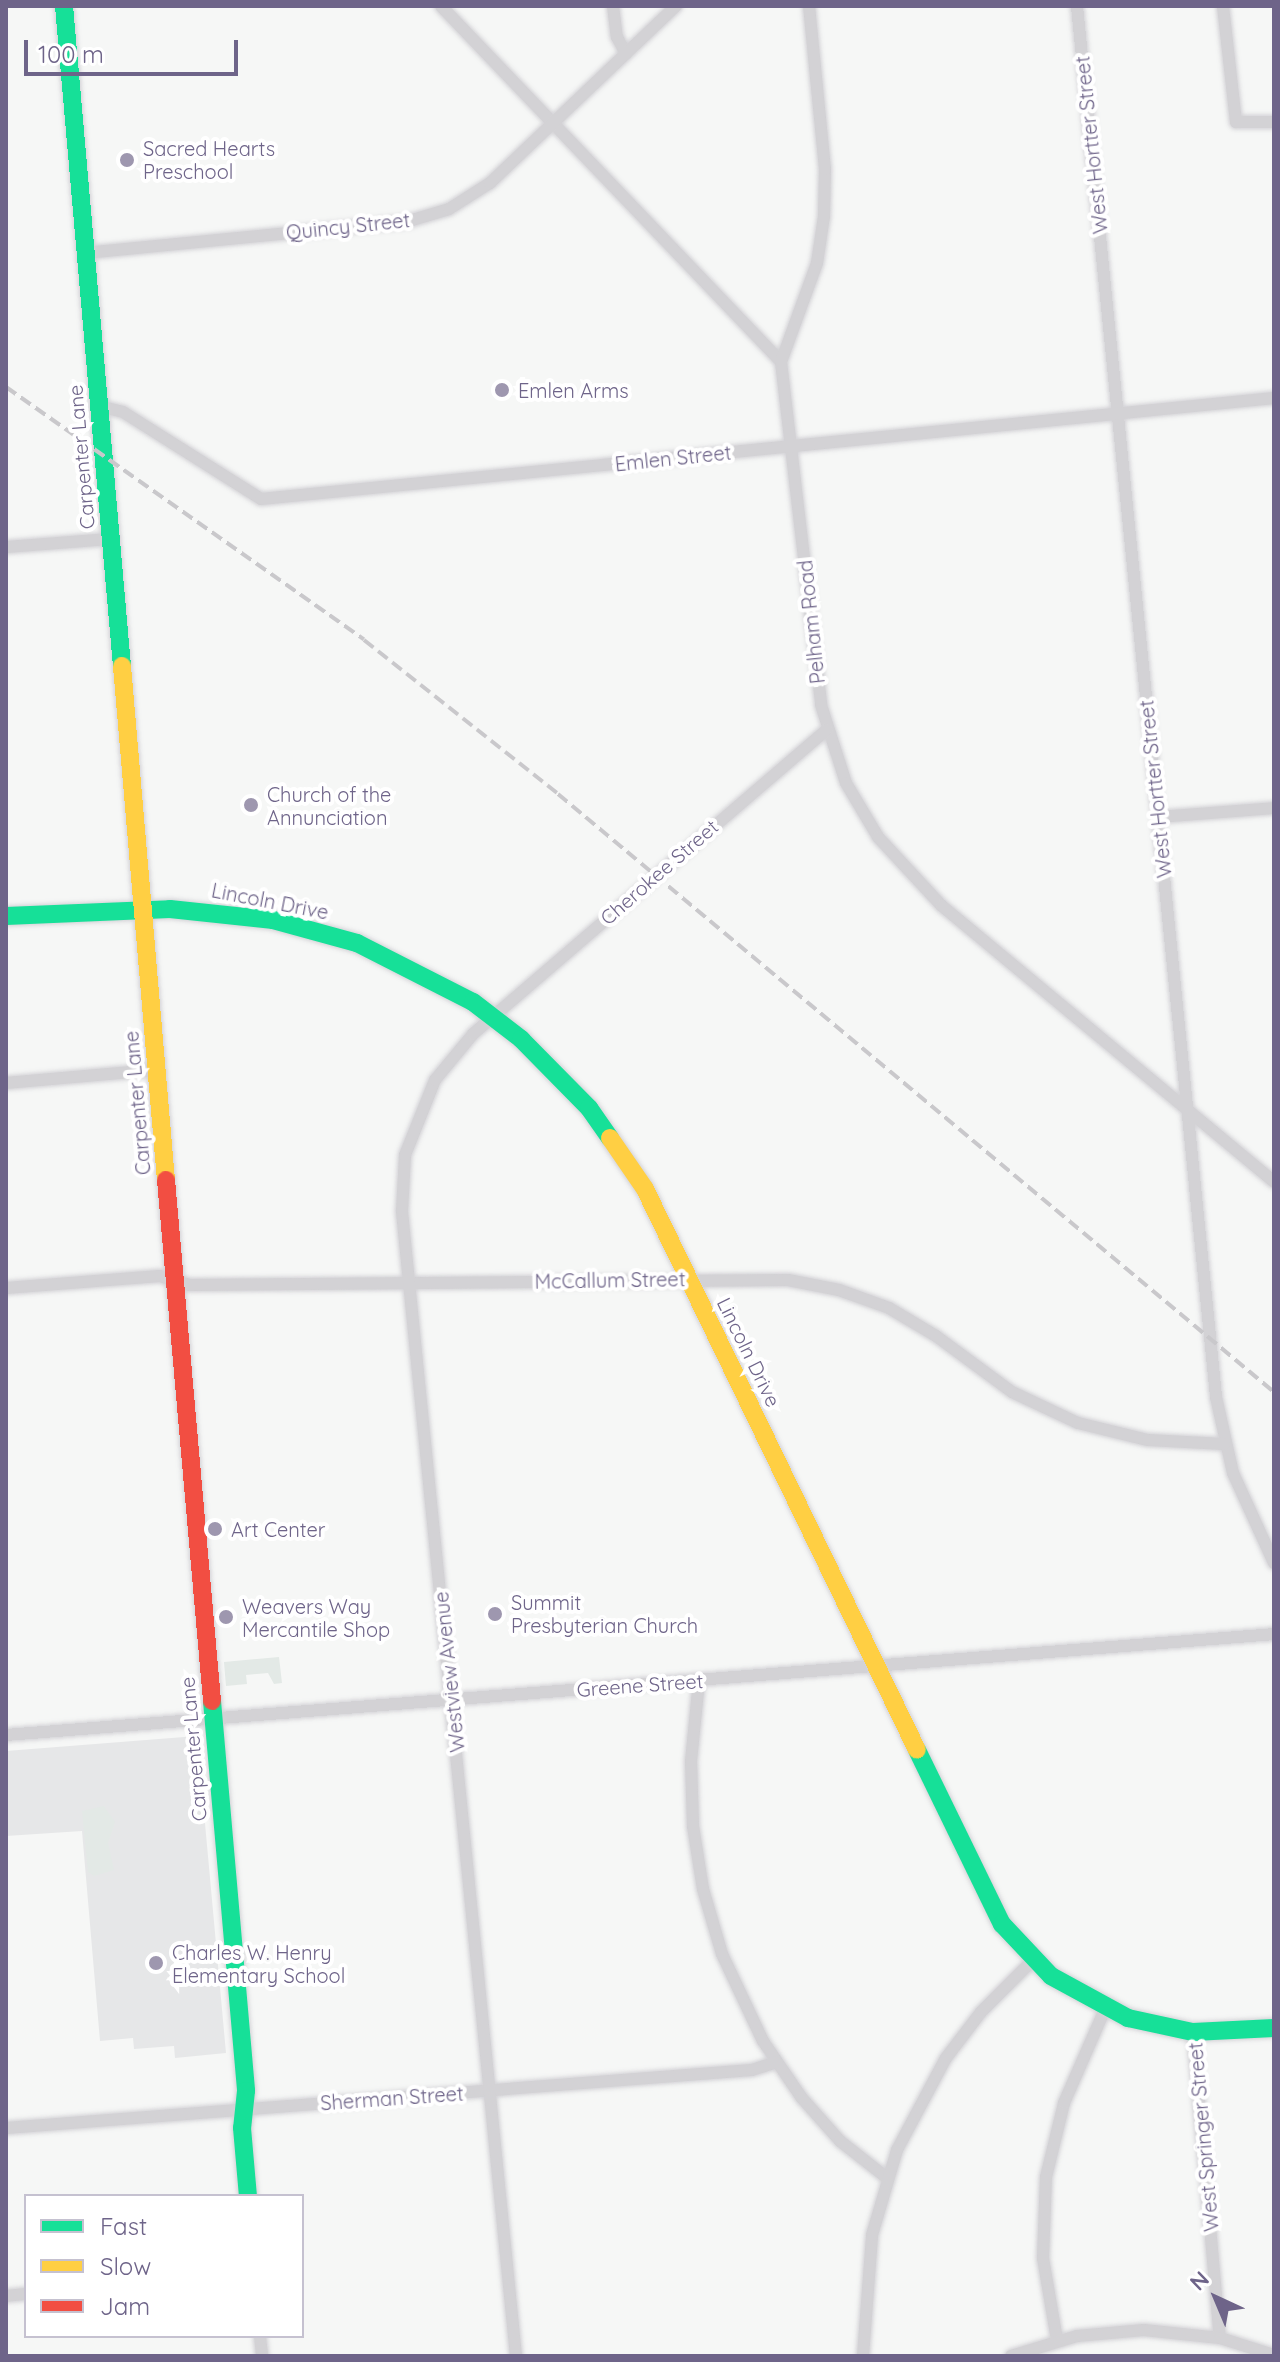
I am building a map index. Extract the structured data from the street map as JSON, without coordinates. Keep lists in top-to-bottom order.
{
  "streets": {
    "street": [
      "West Hortter Street",
      "Quincy Street",
      "Carpenter Lane",
      "Emlen Street",
      "Pelham Road",
      "Cherokee Street",
      "Lincoln Drive",
      "McCallum Street",
      "Westview Avenue",
      "Greene Street",
      "Sherman Street",
      "West Springer Street"
    ]
  },
  "crossings": [
    ["West Hortter Street", "Emlen Street"],
    ["West Hortter Street", "Pelham Road"],
    ["West Hortter Street", "McCallum Street"],
    ["Quincy Street", "Carpenter Lane"],
    ["Carpenter Lane", "Emlen Street"],
    ["Carpenter Lane", "Lincoln Drive"],
    ["Carpenter Lane", "McCallum Street"],
    ["Carpenter Lane", "Greene Street"],
    ["Carpenter Lane", "Sherman Street"],
    ["Emlen Street", "Pelham Road"],
    ["Pelham Road", "Cherokee Street"],
    ["Cherokee Street", "Lincoln Drive"],
    ["Cherokee Street", "Westview Avenue"],
    ["Lincoln Drive", "McCallum Street"],
    ["Lincoln Drive", "Westview Avenue"],
    ["Lincoln Drive", "Greene Street"],
    ["Lincoln Drive", "West Springer Street"],
    ["McCallum Street", "Westview Avenue"],
    ["Westview Avenue", "Greene Street"],
    ["Westview Avenue", "Sherman Street"]
  ],
  "places": [
    "Sacred Hearts Preschool",
    "Emlen Arms",
    "Church of the Annunciation",
    "Art Center",
    "Summit Presbyterian Church",
    "Weavers Way Mercantile Shop",
    "Charles W. Henry Elementary School"
  ],
  "legend": ["Fast", "Slow", "Jam"],
  "scale_bar": "100 m",
  "north": "top left"
}
